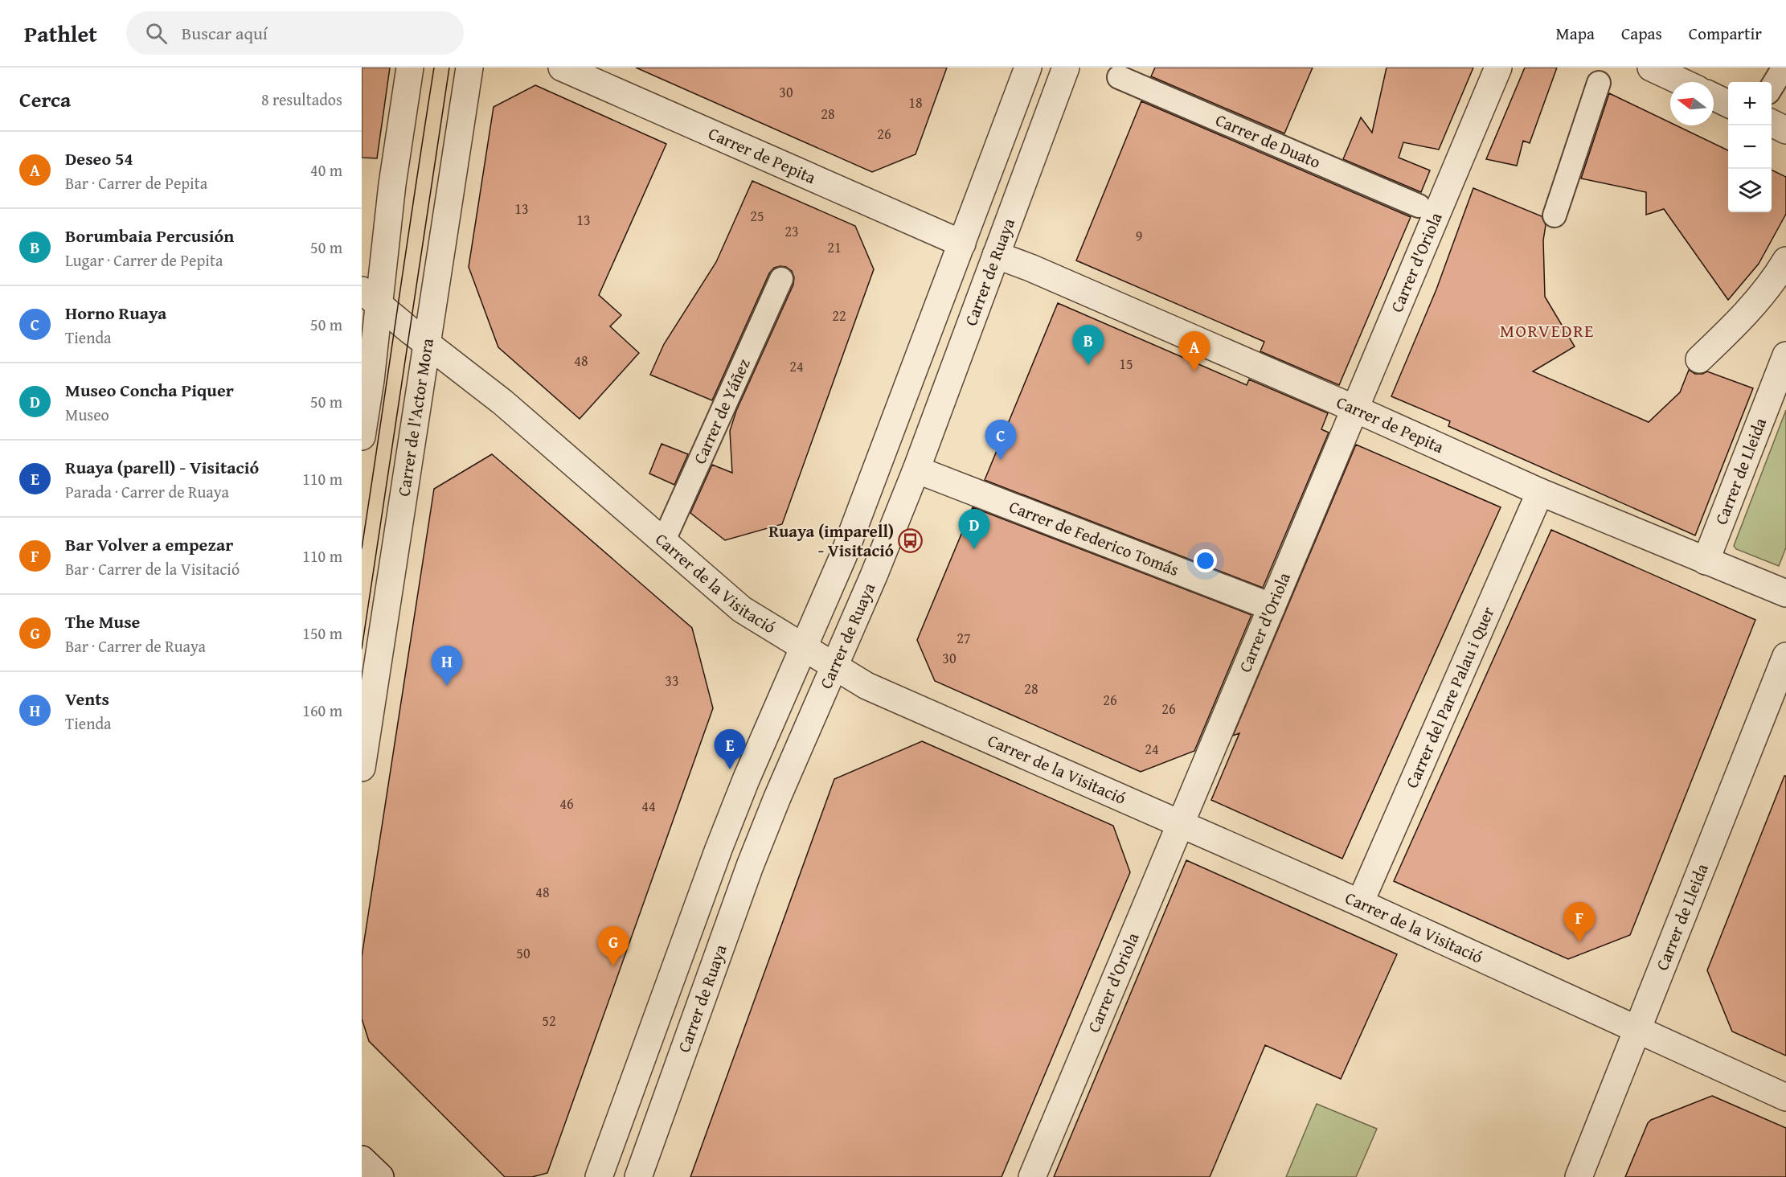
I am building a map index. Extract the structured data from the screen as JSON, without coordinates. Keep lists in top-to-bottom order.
{
  "streets": {
    "street": [
      "Carrer de Duato",
      "Carrer de Pepita",
      "Carrer d'Oriola",
      "Carrer de Ruaya",
      "Carrer de Yáñez",
      "Carrer de l'Actor Mora",
      "Carrer de Lleida",
      "Carrer de Federico Tomás",
      "Carrer de la Visitació",
      "Carrer del Pare Palau i Quer"
    ]
  },
  "crossings": [
    ["Carrer de Pepita", "Carrer d'Oriola"],
    ["Carrer de Pepita", "Carrer de Ruaya"],
    ["Carrer de Pepita", "Carrer de Lleida"],
    ["Carrer de Pepita", "Carrer del Pare Palau i Quer"],
    ["Carrer d'Oriola", "Carrer de Federico Tomás"],
    ["Carrer d'Oriola", "Carrer de la Visitació"],
    ["Carrer de Ruaya", "Carrer de Federico Tomás"],
    ["Carrer de Ruaya", "Carrer de la Visitació"],
    ["Carrer de Yáñez", "Carrer de la Visitació"],
    ["Carrer de l'Actor Mora", "Carrer de la Visitació"],
    ["Carrer de Lleida", "Carrer de la Visitació"],
    ["Carrer de la Visitació", "Carrer del Pare Palau i Quer"]
  ],
  "districts": ["MORVEDRE"],
  "places": {
    "bus stop": ["Ruaya (imparell) - Visitació"]
  },
  "house_numbers": [
    "30",
    "18",
    "28",
    "26",
    "13",
    "25",
    "13",
    "23",
    "9",
    "21",
    "22",
    "48",
    "15",
    "24",
    "27",
    "30",
    "33",
    "28",
    "26",
    "26",
    "24",
    "46",
    "44",
    "48",
    "50",
    "52"
  ],
  "north": "left",
  "page": {
    "header": "Pathlet",
    "search": "Buscar aquí",
    "nav": ["Mapa", "Capas", "Compartir"],
    "heading": ["Cerca", "8 resultados"],
    "map_buttons": ["+", "−"],
    "list": [
      {
        "mark": "A",
        "name": "Deseo 54",
        "note": "Bar · Carrer de Pepita",
        "value": "40 m"
      },
      {
        "mark": "B",
        "name": "Borumbaia Percusión",
        "note": "Lugar · Carrer de Pepita",
        "value": "50 m"
      },
      {
        "mark": "C",
        "name": "Horno Ruaya",
        "note": "Tienda",
        "value": "50 m"
      },
      {
        "mark": "D",
        "name": "Museo Concha Piquer",
        "note": "Museo",
        "value": "50 m"
      },
      {
        "mark": "E",
        "name": "Ruaya (parell) - Visitació",
        "note": "Parada · Carrer de Ruaya",
        "value": "110 m"
      },
      {
        "mark": "F",
        "name": "Bar Volver a empezar",
        "note": "Bar · Carrer de la Visitació",
        "value": "110 m"
      },
      {
        "mark": "G",
        "name": "The Muse",
        "note": "Bar · Carrer de Ruaya",
        "value": "150 m"
      },
      {
        "mark": "H",
        "name": "Vents",
        "note": "Tienda",
        "value": "160 m"
      }
    ],
    "pins": [
      "B",
      "A",
      "C",
      "D",
      "H",
      "E",
      "F",
      "G"
    ]
  }
}
